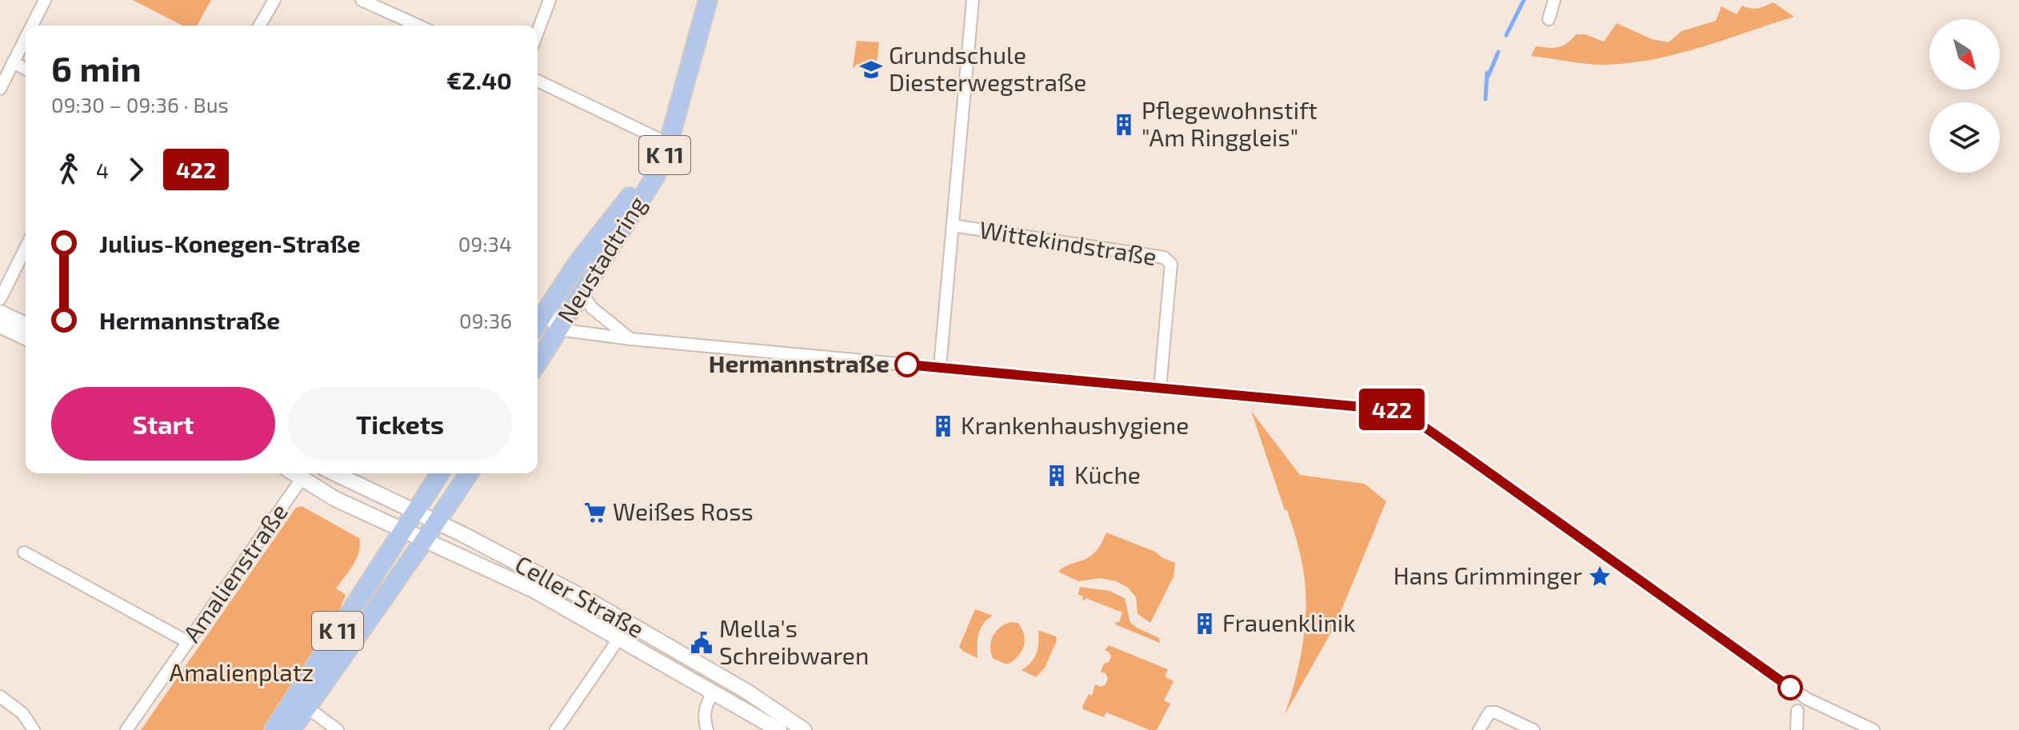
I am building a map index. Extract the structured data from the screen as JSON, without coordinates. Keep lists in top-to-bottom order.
{
  "streets": {
    "main road": ["K 11", "Neustadtring", "Celler Straße"],
    "street": ["Wittekindstraße", "Amalienstraße"]
  },
  "crossings": [
    ["K 11", "Celler Straße"],
    ["Amalienstraße", "Celler Straße"]
  ],
  "parks": ["Amalienplatz"],
  "places": {
    "school or university": ["Grundschule Diesterwegstraße"],
    "building": [
      "Pflegewohnstift \"Am Ringgleis\"",
      "Krankenhaushygiene",
      "Küche",
      "Frauenklinik"
    ],
    "other": ["Hermannstraße"],
    "supermarket": ["Weißes Ross"],
    "place": ["Hans Grimminger"],
    "public building": ["Mella's Schreibwaren"]
  },
  "lines": ["bus line 422"],
  "north": "bottom right",
  "page": {
    "on_map": "422",
    "heading": ["6 min", "09:30 – 09:36 · Bus", "€2.40"],
    "legs": ["4", "422"],
    "list": [
      {
        "name": "Julius-Konegen-Straße",
        "value": "09:34"
      },
      {
        "name": "Hermannstraße",
        "value": "09:36"
      }
    ],
    "buttons": ["Start", "Tickets"]
  }
}
